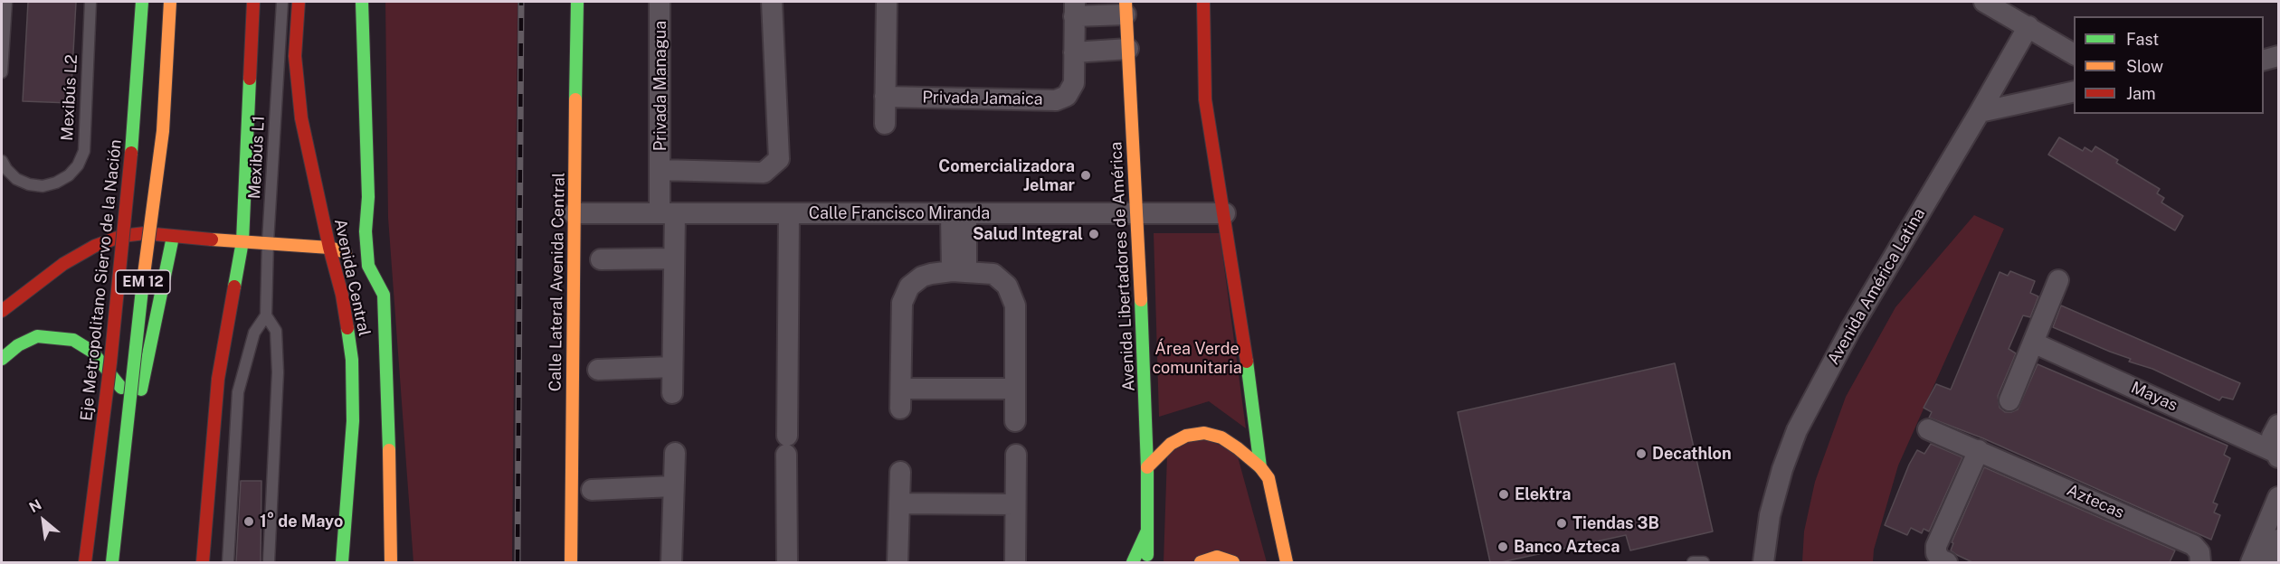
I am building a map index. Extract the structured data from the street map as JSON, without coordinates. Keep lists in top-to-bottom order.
{
  "streets": {
    "main road": [
      "Avenida Libertadores de América",
      "Avenida Central",
      "Eje Metropolitano Siervo de la Nación",
      "EM 12",
      "Calle Lateral Avenida Central"
    ],
    "street": [
      "Privada Managua",
      "Privada Jamaica",
      "Calle Francisco Miranda",
      "Avenida América Latina",
      "Mayas",
      "Aztecas"
    ],
    "lane": ["Mexibús L2", "Mexibús L1"]
  },
  "crossings": [
    ["Privada Managua", "Calle Francisco Miranda"],
    ["Privada Jamaica", "Avenida Libertadores de América"],
    ["Calle Francisco Miranda", "Avenida Libertadores de América"],
    ["Calle Francisco Miranda", "Calle Lateral Avenida Central"]
  ],
  "parks": ["Área Verde comunitaria"],
  "places": [
    "Comercializadora Jelmar",
    "Salud Integral",
    "Decathlon",
    "Elektra",
    "1° de Mayo",
    "Tiendas 3B",
    "Banco Azteca"
  ],
  "legend": ["Fast", "Slow", "Jam"],
  "north": "top left"
}
